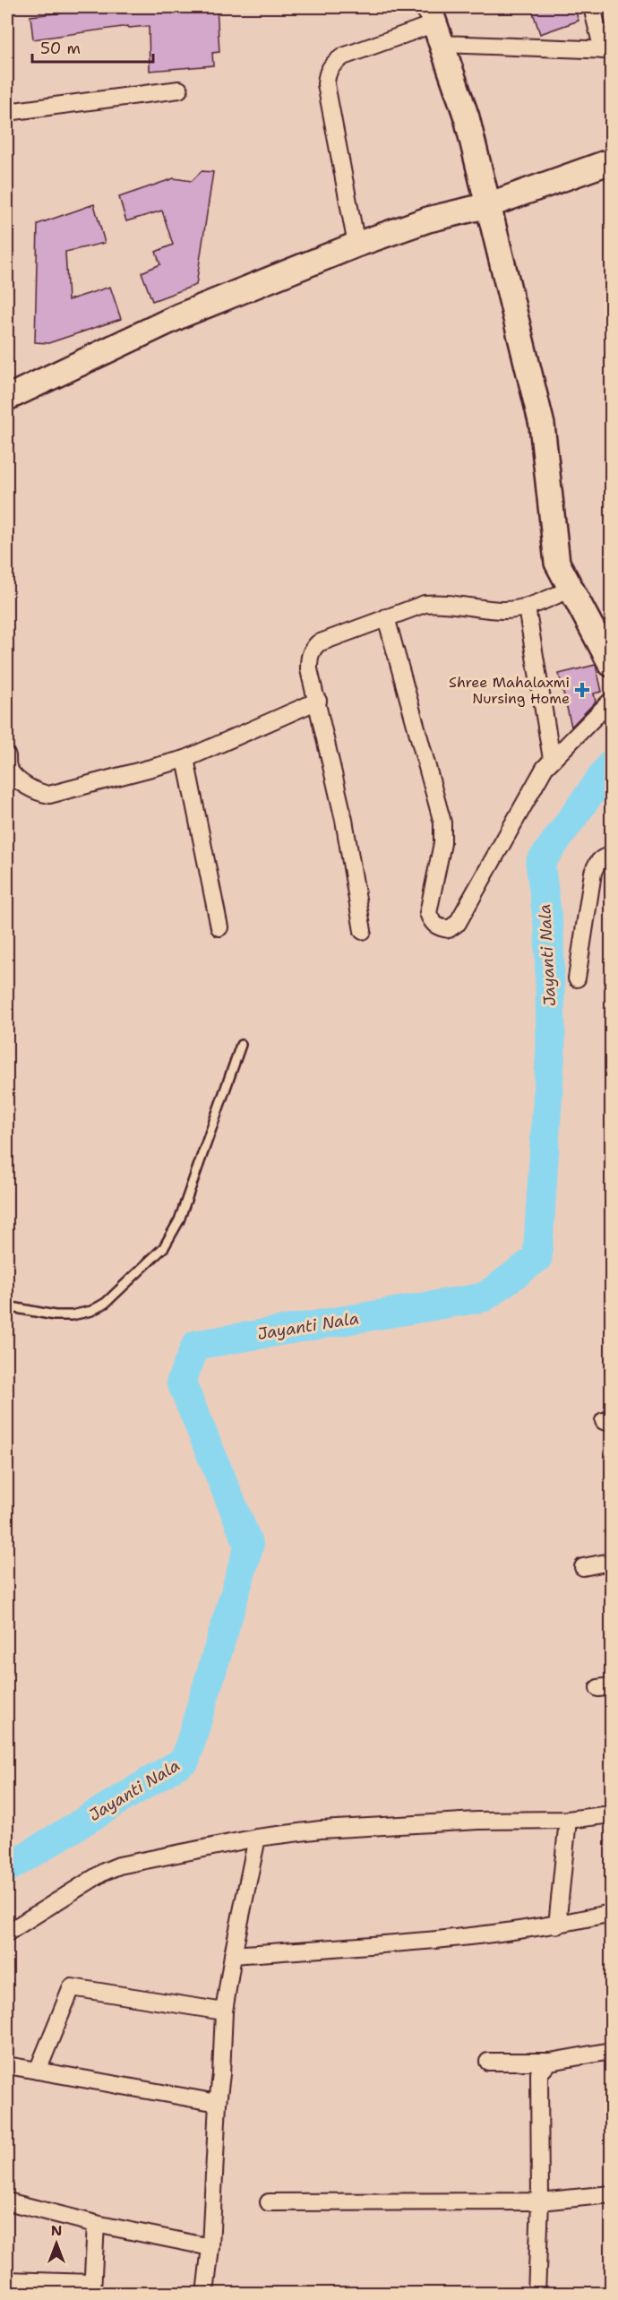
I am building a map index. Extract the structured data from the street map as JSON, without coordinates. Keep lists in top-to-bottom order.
{
  "water": ["Jayanti Nala"],
  "places": {
    "health": ["Shree Mahalaxmi Nursing Home"]
  },
  "scale_bar": "50 m",
  "north": "top"
}
